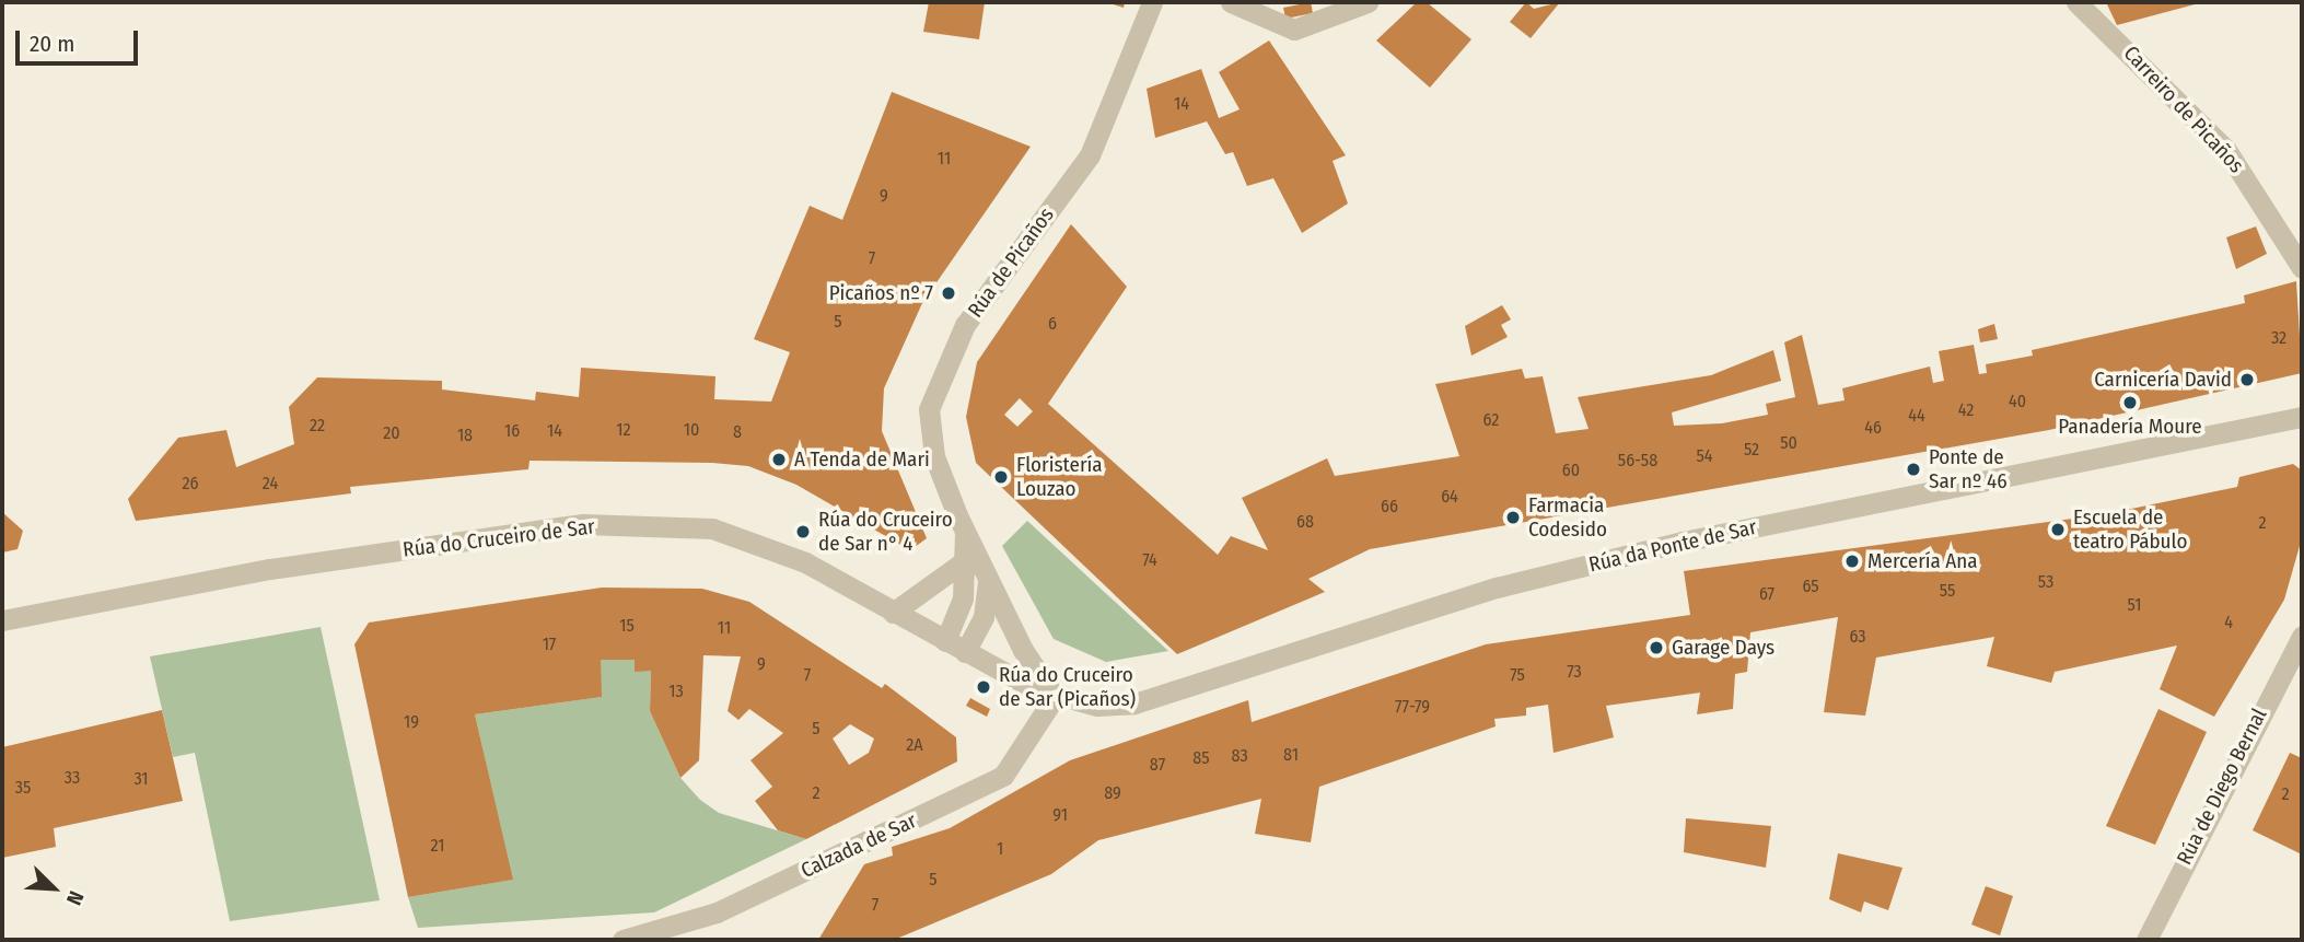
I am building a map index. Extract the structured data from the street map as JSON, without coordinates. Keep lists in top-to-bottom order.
{
  "streets": {
    "street": [
      "Carreiro de Picaños",
      "Rúa de Picaños",
      "Rúa do Cruceiro de Sar",
      "Rúa da Ponte de Sar",
      "Rúa de Diego Bernal",
      "Calzada de Sar"
    ]
  },
  "crossings": [
    ["Rúa de Picaños", "Rúa do Cruceiro de Sar"],
    ["Rúa de Picaños", "Rúa da Ponte de Sar"],
    ["Rúa de Picaños", "Calzada de Sar"],
    ["Rúa do Cruceiro de Sar", "Rúa da Ponte de Sar"],
    ["Rúa do Cruceiro de Sar", "Calzada de Sar"],
    ["Rúa da Ponte de Sar", "Calzada de Sar"]
  ],
  "places": [
    "Picaños nº 7",
    "Carnicería David",
    "Panadería Moure",
    "A Tenda de Mari",
    "Ponte de Sar nº 46",
    "Floristería Louzao",
    "Farmacia Codesido",
    "Escuela de teatro Pábulo",
    "Rúa do Cruceiro de Sar n° 4",
    "Mercería Ana",
    "Garage Days",
    "Rúa do Cruceiro de Sar (Picaños)"
  ],
  "house_numbers": [
    "14",
    "11",
    "9",
    "7",
    "5",
    "6",
    "32",
    "40",
    "42",
    "44",
    "62",
    "22",
    "46",
    "12",
    "10",
    "16",
    "14",
    "8",
    "20",
    "18",
    "50",
    "52",
    "54",
    "56-58",
    "60",
    "26",
    "24",
    "64",
    "66",
    "68",
    "2",
    "74",
    "53",
    "65",
    "55",
    "67",
    "51",
    "4",
    "15",
    "11",
    "63",
    "17",
    "9",
    "73",
    "7",
    "75",
    "13",
    "77-79",
    "19",
    "5",
    "2A",
    "81",
    "83",
    "85",
    "87",
    "33",
    "31",
    "35",
    "2",
    "89",
    "2",
    "91",
    "21",
    "1",
    "5",
    "7"
  ],
  "scale_bar": "20 m",
  "north": "bottom right"
}
